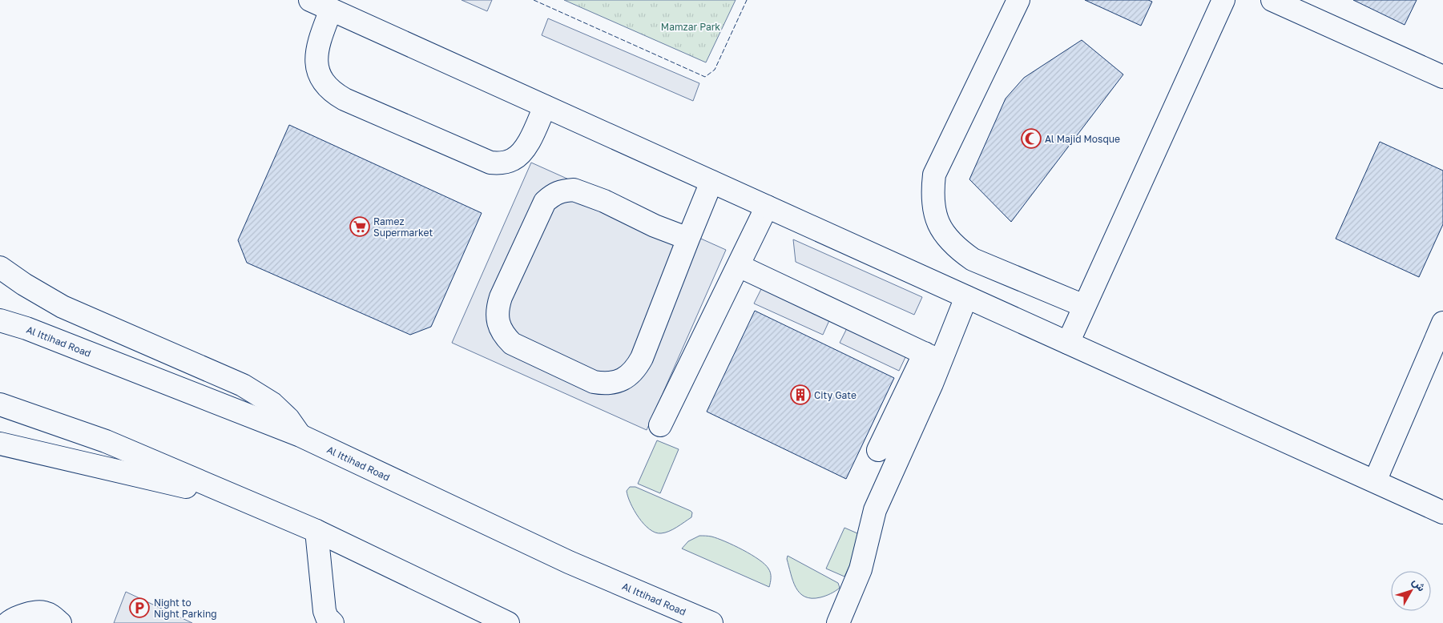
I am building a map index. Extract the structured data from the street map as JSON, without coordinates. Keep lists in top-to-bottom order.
{
  "streets": {
    "main road": ["Al Ittihad Road"]
  },
  "parks": ["Mamzar Park"],
  "places": {
    "mosque": ["Al Majid Mosque"],
    "supermarket": ["Ramez Supermarket"],
    "building": ["City Gate"],
    "parking": ["Night to Night Parking"]
  },
  "north": "top right"
}
